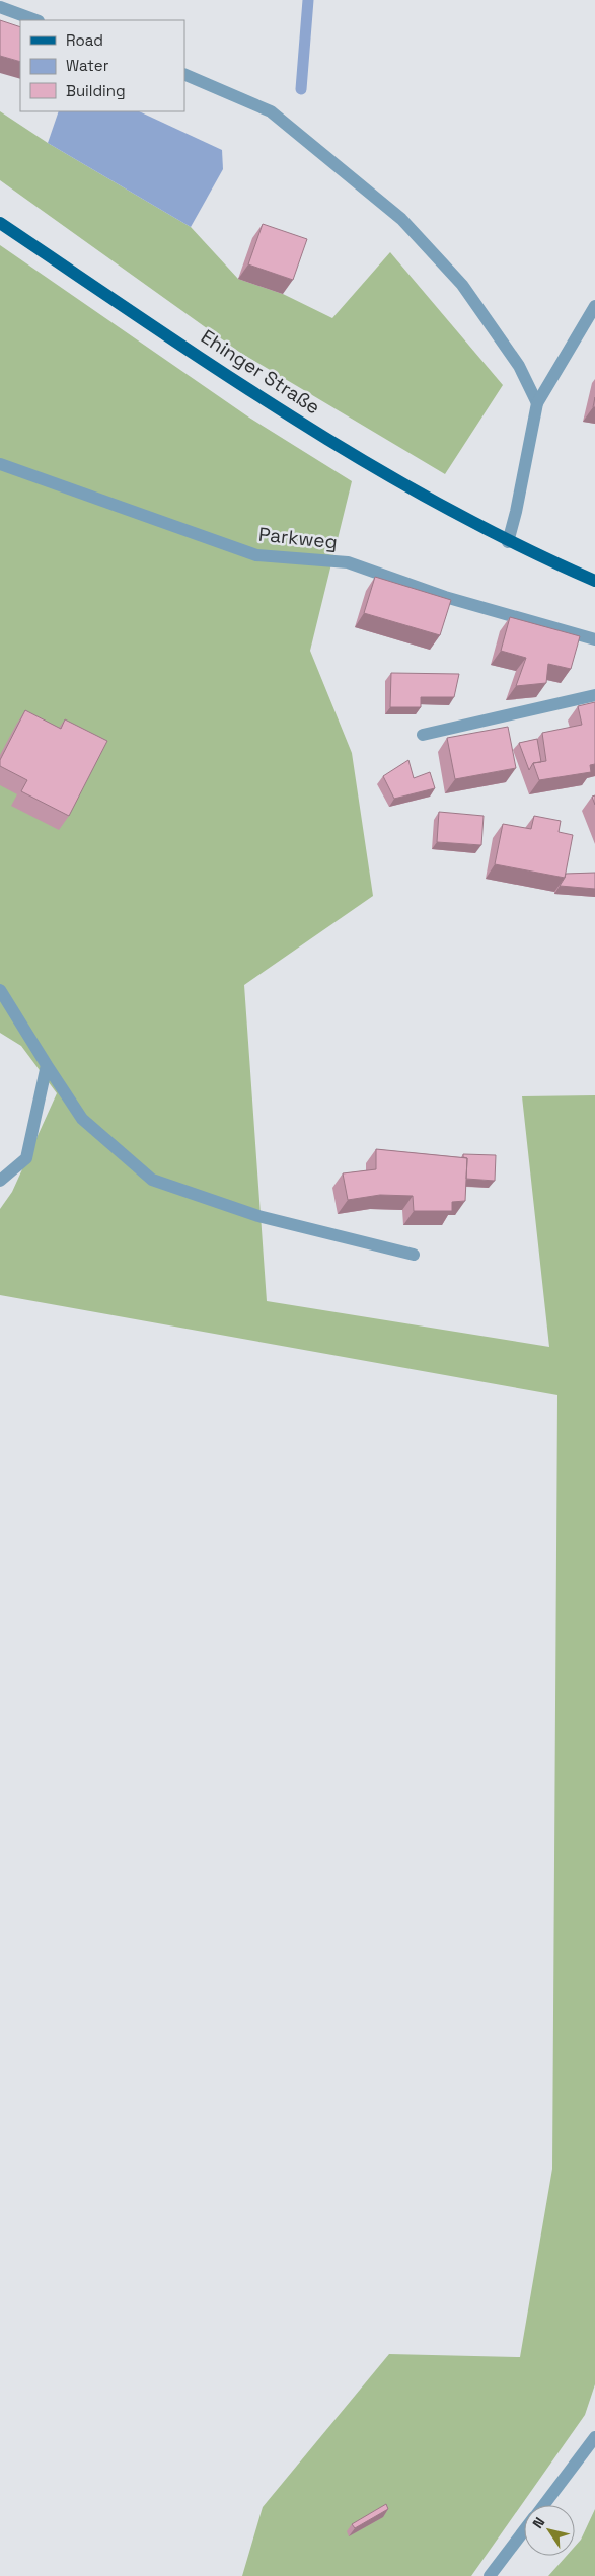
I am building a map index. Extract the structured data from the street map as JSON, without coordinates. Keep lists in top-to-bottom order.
{
  "streets": {
    "main road": ["Ehinger Straße"],
    "street": ["Parkweg"]
  },
  "legend": ["Road", "Water", "Building"],
  "north": "top left"
}
